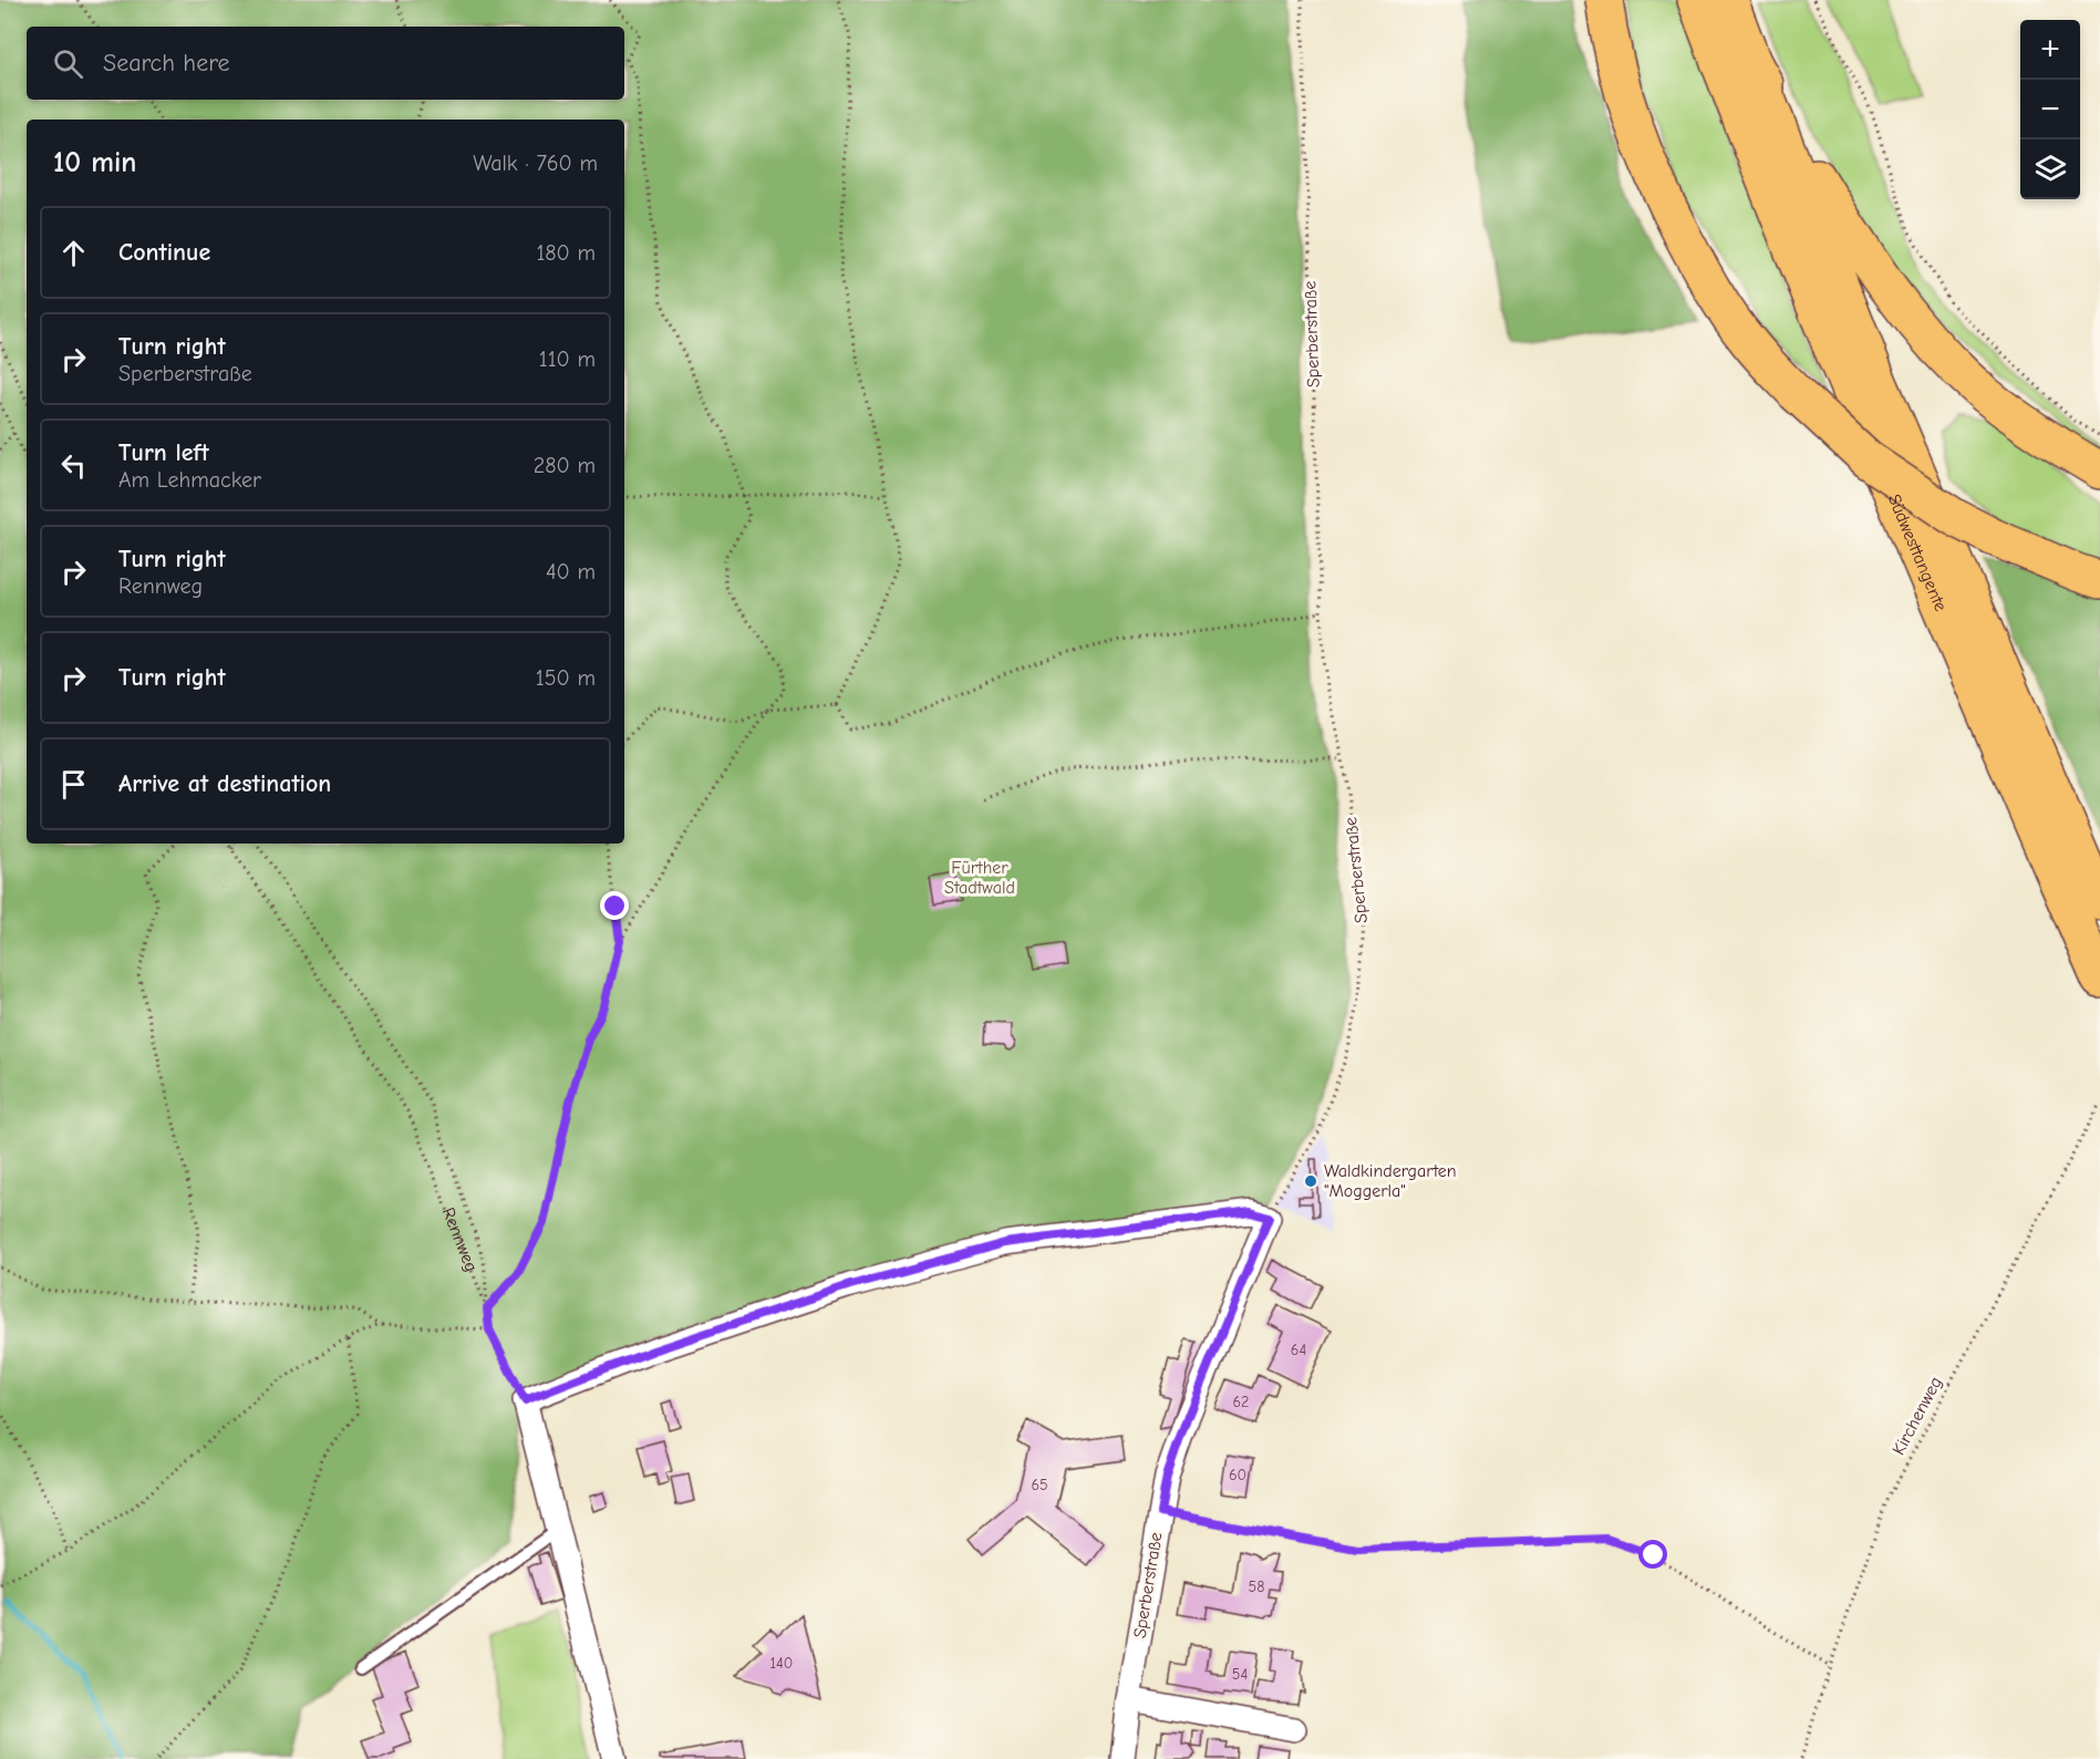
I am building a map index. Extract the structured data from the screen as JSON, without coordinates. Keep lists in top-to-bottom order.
{
  "streets": {
    "highway": ["Südwesttangente"],
    "street": ["Sperberstraße"],
    "path": ["Rennweg", "Kirchenweg"]
  },
  "parks": ["Fürther Stadtwald"],
  "places": ["Waldkindergarten \"Moggerla\""],
  "house_numbers": [
    "64",
    "62",
    "60",
    "65",
    "58",
    "140",
    "54"
  ],
  "page": {
    "map_buttons": ["+", "−"],
    "search": "Search here",
    "heading": ["10 min", "Walk · 760 m"],
    "list": [
      ["Continue", "180 m"],
      ["Turn right", "Sperberstraße", "110 m"],
      ["Turn left", "Am Lehmacker", "280 m"],
      ["Turn right", "Rennweg", "40 m"],
      ["Turn right", "150 m"],
      "Arrive at destination"
    ]
  }
}
